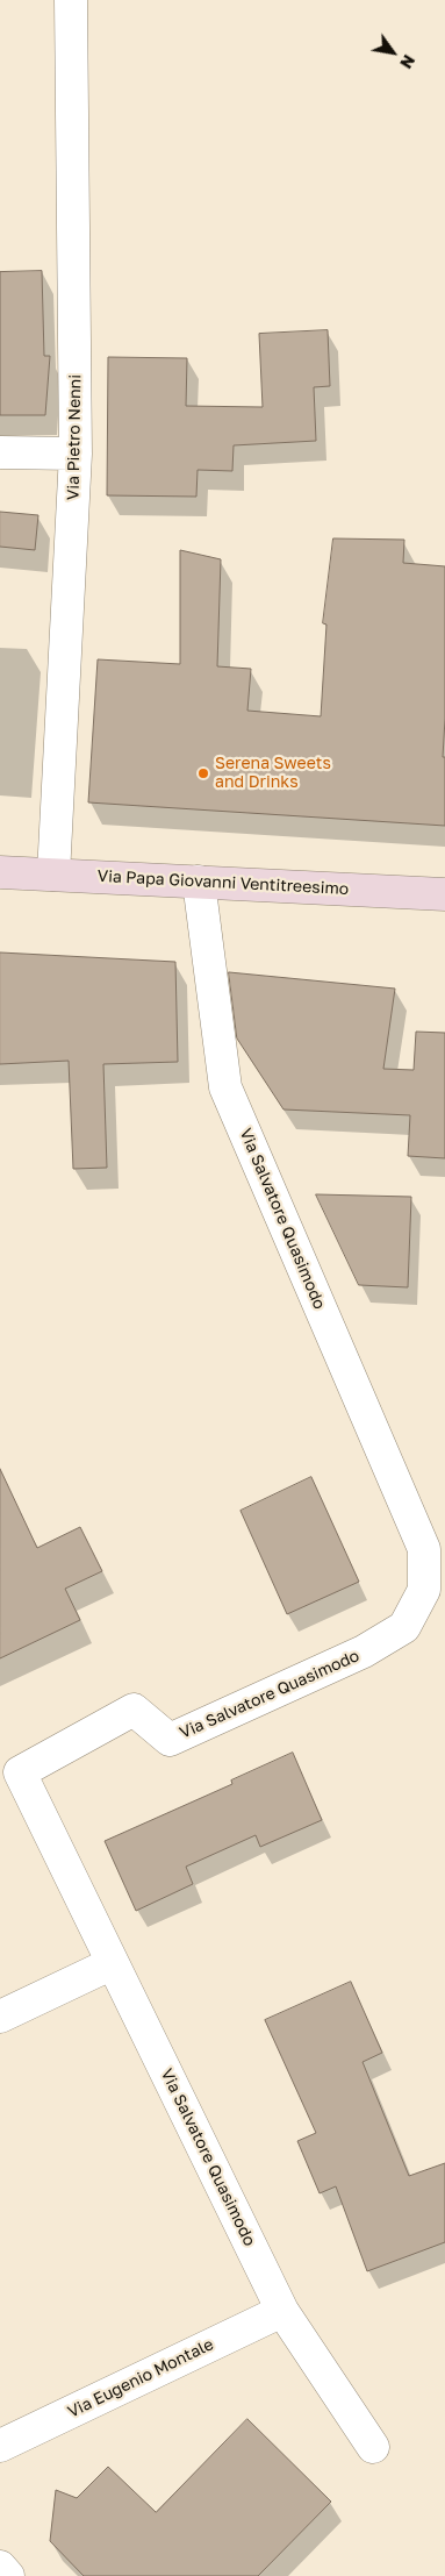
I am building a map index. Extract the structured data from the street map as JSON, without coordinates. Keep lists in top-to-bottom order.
{
  "streets": {
    "main road": ["Via Papa Giovanni Ventitreesimo"],
    "street": ["Via Pietro Nenni", "Via Salvatore Quasimodo", "Via Eugenio Montale"]
  },
  "crossings": [
    ["Via Pietro Nenni", "Via Papa Giovanni Ventitreesimo"],
    ["Via Papa Giovanni Ventitreesimo", "Via Salvatore Quasimodo"],
    ["Via Salvatore Quasimodo", "Via Eugenio Montale"]
  ],
  "places": ["Serena Sweets and Drinks"],
  "north": "bottom right"
}
